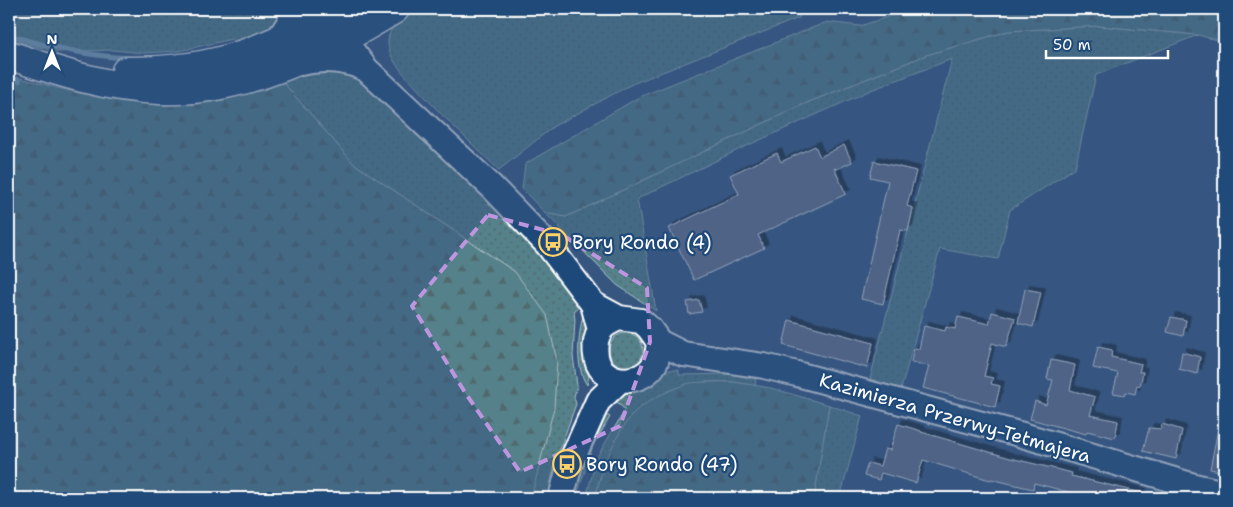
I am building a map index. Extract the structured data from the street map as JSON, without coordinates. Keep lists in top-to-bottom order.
{
  "streets": {
    "street": ["Kazimierza Przerwy-Tetmajera"]
  },
  "places": {
    "bus stop": ["Bory Rondo (4)", "Bory Rondo (47)"]
  },
  "scale_bar": "50 m",
  "north": "top"
}
